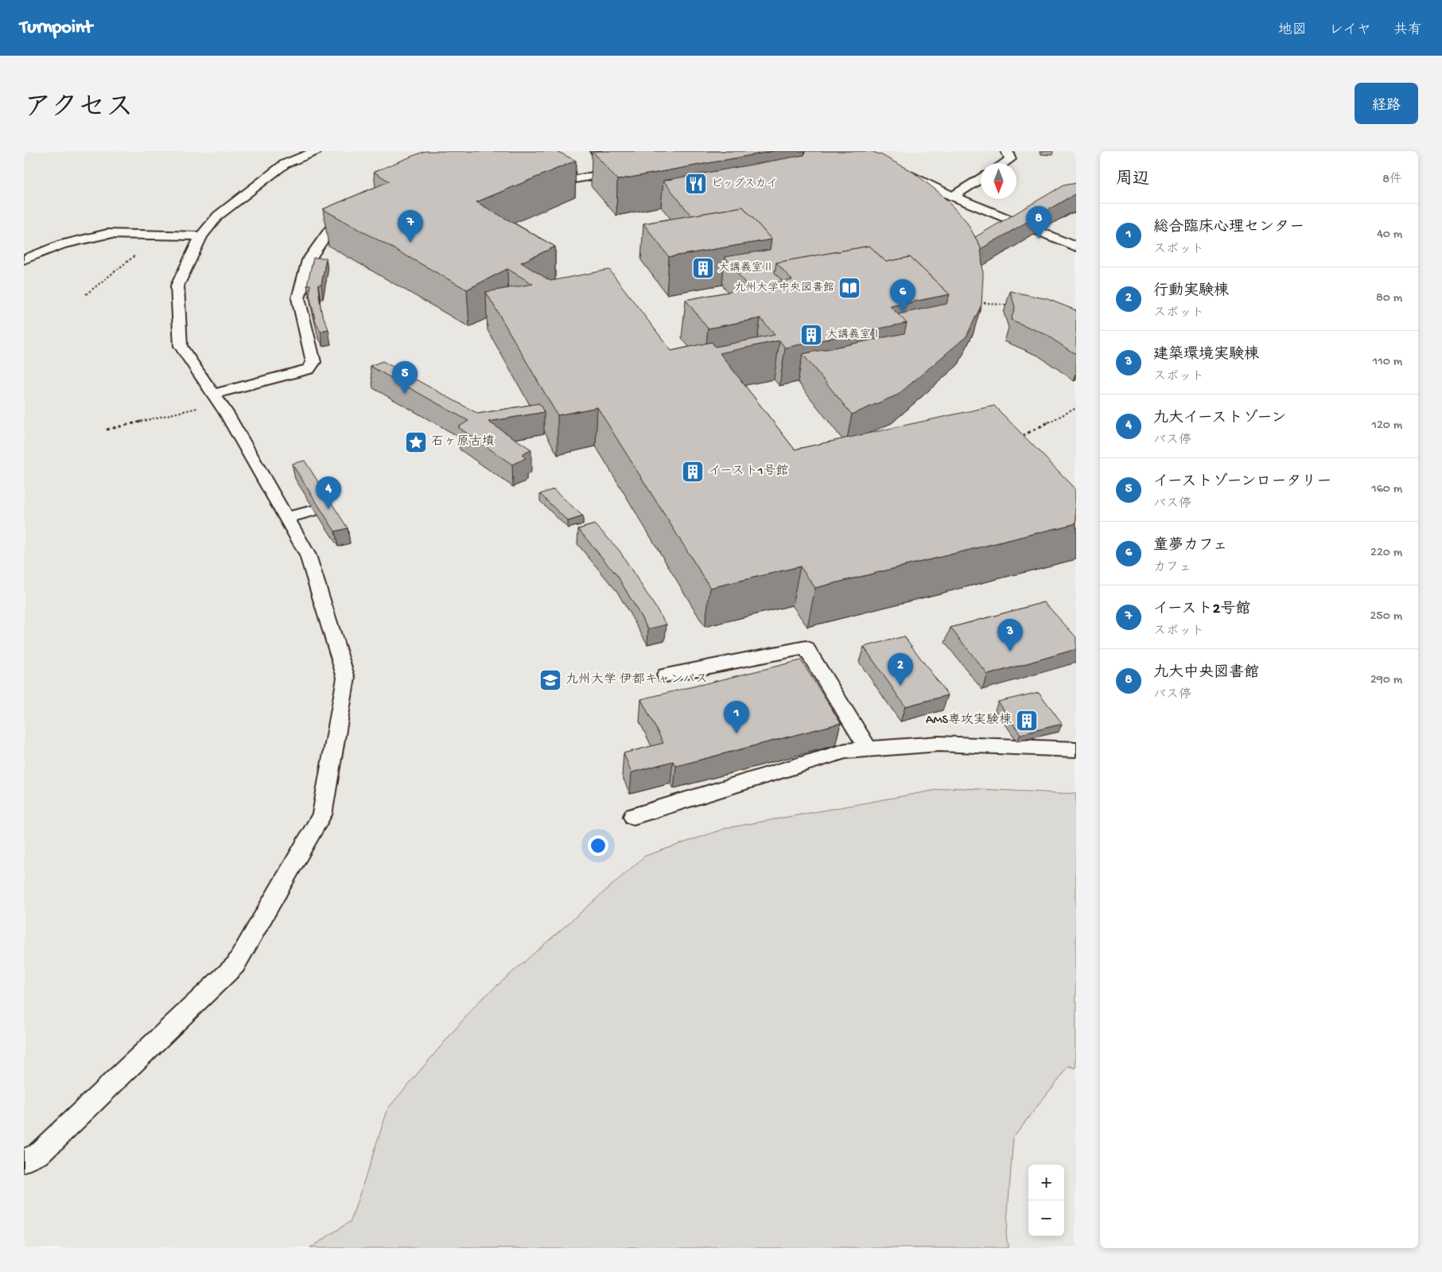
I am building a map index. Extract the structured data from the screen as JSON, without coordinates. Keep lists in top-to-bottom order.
{
  "places": {
    "restaurant": ["ビッグスカイ"],
    "building": [
      "大講義室Ⅱ",
      "大講義室Ⅰ",
      "イースト1号館",
      "AMS専攻実験棟"
    ],
    "library": ["九州大学中央図書館"],
    "place": ["石ヶ原古墳"],
    "school or university": ["九州大学 伊都キャンパス"]
  },
  "north": "bottom",
  "page": {
    "header": "Turnpoint",
    "nav": ["地図", "レイヤ", "共有"],
    "title": "アクセス",
    "buttons": "経路",
    "heading": ["周辺", "8件"],
    "list": [
      {
        "mark": "1",
        "name": "総合臨床心理センター",
        "note": "スポット",
        "value": "40 m"
      },
      {
        "mark": "2",
        "name": "行動実験棟",
        "note": "スポット",
        "value": "80 m"
      },
      {
        "mark": "3",
        "name": "建築環境実験棟",
        "note": "スポット",
        "value": "110 m"
      },
      {
        "mark": "4",
        "name": "九大イーストゾーン",
        "note": "バス停",
        "value": "120 m"
      },
      {
        "mark": "5",
        "name": "イーストゾーンロータリー",
        "note": "バス停",
        "value": "160 m"
      },
      {
        "mark": "6",
        "name": "童夢カフェ",
        "note": "カフェ",
        "value": "220 m"
      },
      {
        "mark": "7",
        "name": "イースト2号館",
        "note": "スポット",
        "value": "250 m"
      },
      {
        "mark": "8",
        "name": "九大中央図書館",
        "note": "バス停",
        "value": "290 m"
      }
    ],
    "pins": [
      "8",
      "7",
      "6",
      "5",
      "4",
      "3",
      "2",
      "1"
    ],
    "map_buttons": ["+", "−"]
  }
}
